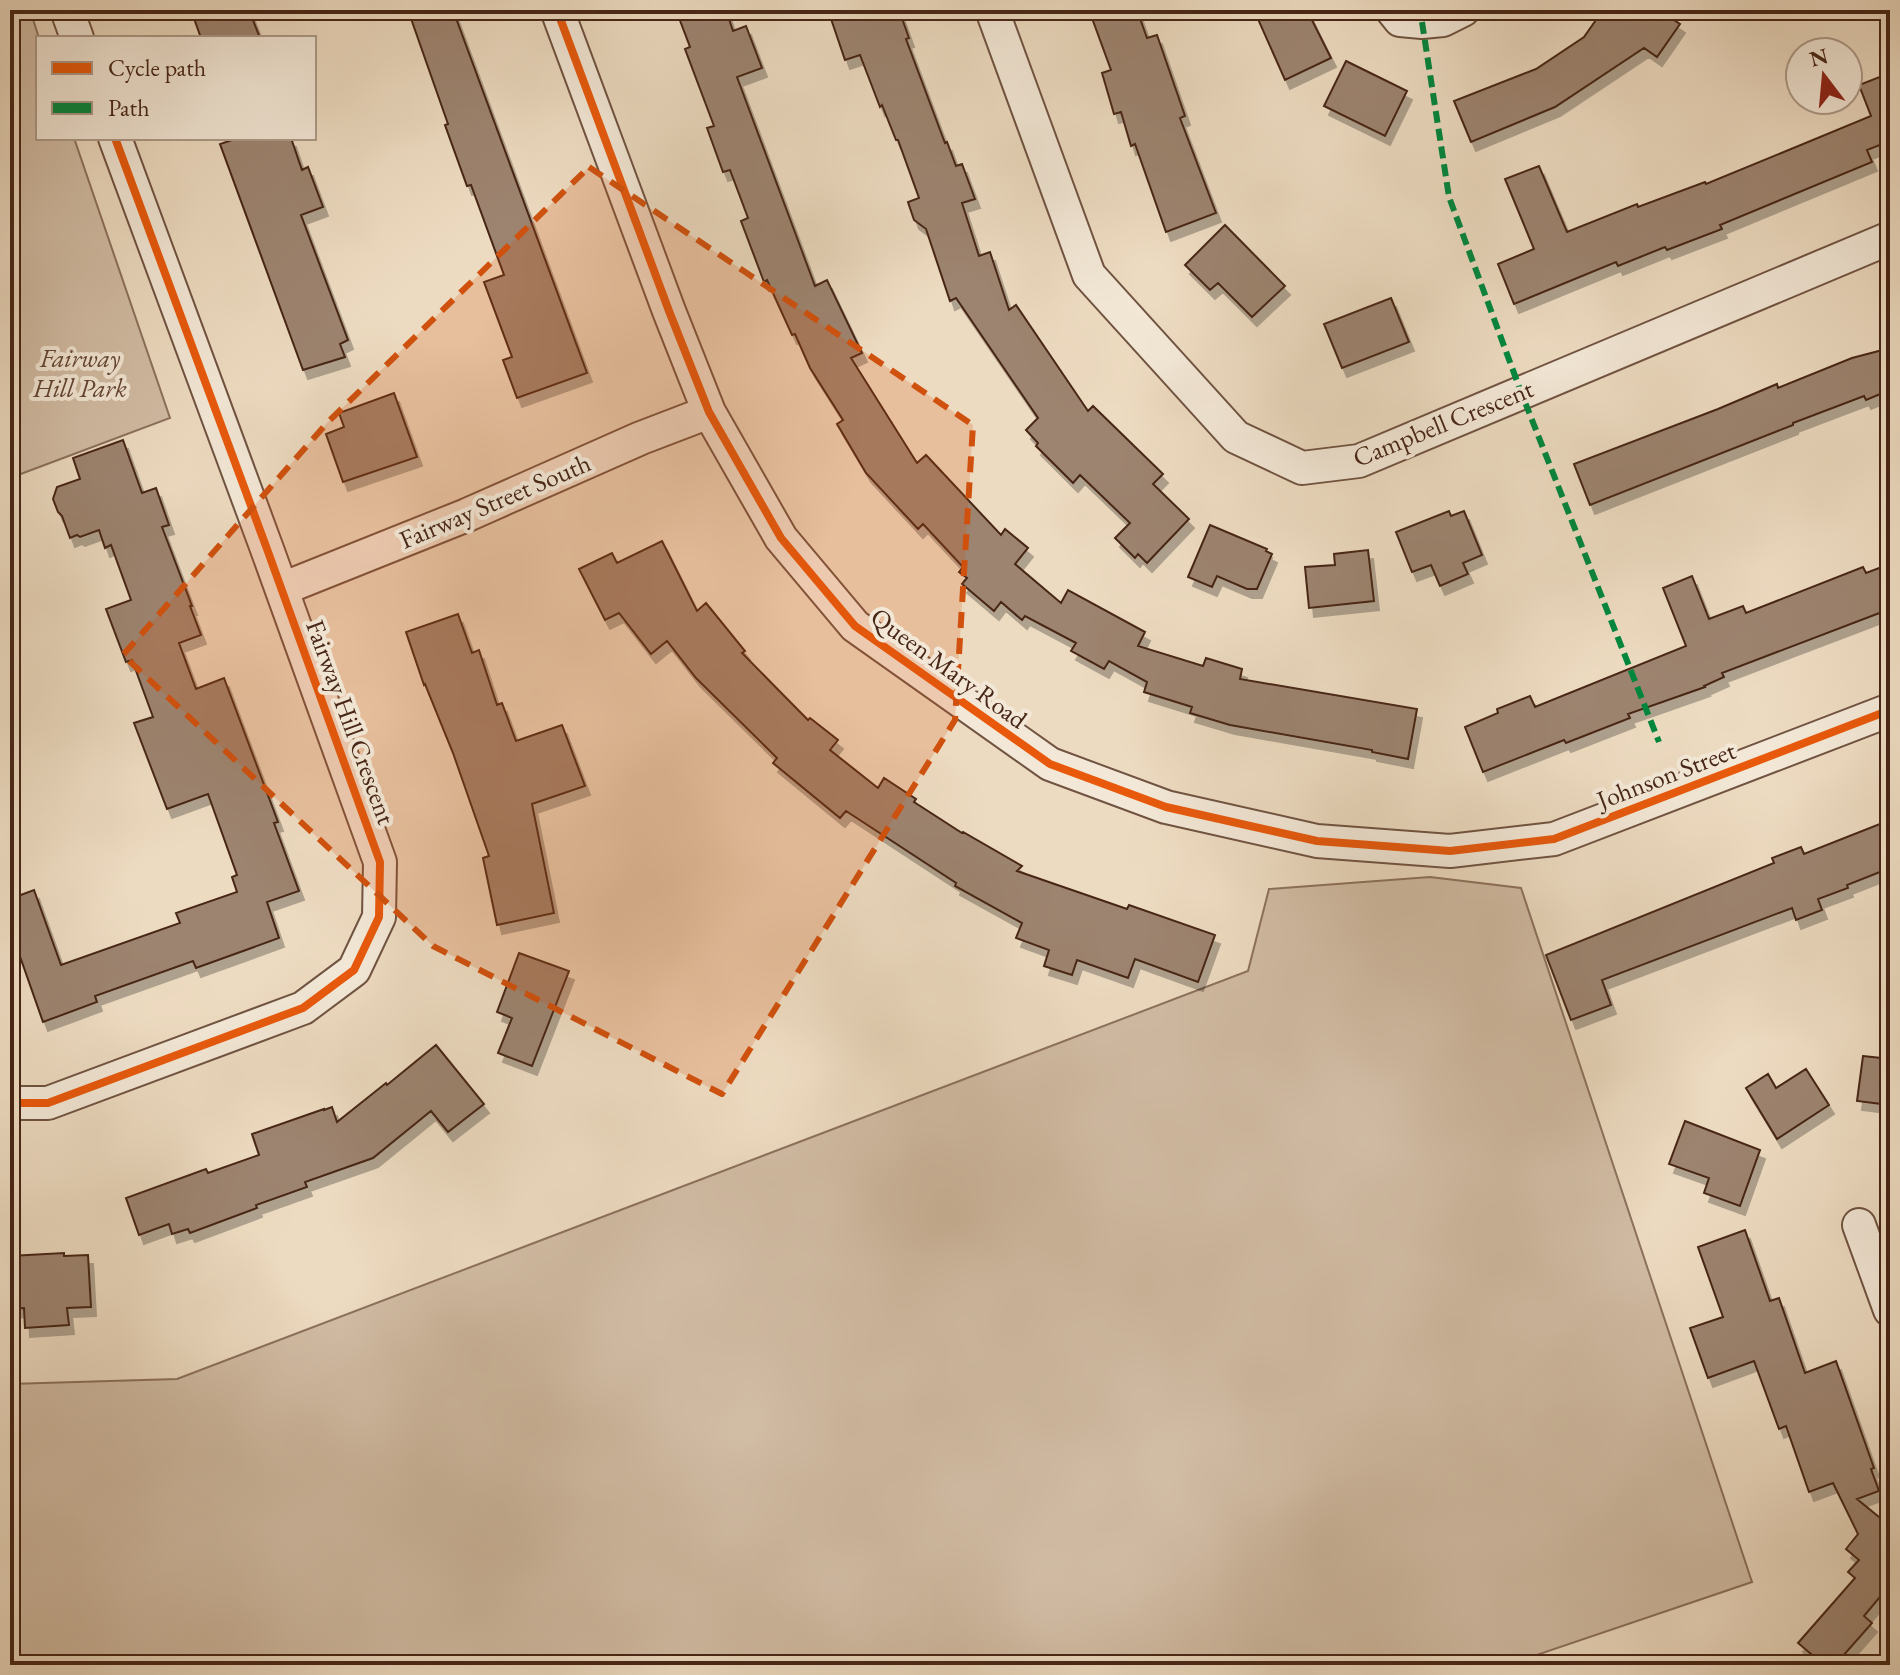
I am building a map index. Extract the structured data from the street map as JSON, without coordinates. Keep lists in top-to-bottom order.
{
  "streets": {
    "street": [
      "Campbell Crescent",
      "Fairway Street South",
      "Queen Mary Road",
      "Fairway Hill Crescent",
      "Johnson Street"
    ]
  },
  "crossings": [
    ["Fairway Street South", "Queen Mary Road"],
    ["Fairway Street South", "Fairway Hill Crescent"],
    ["Queen Mary Road", "Johnson Street"]
  ],
  "parks": ["Fairway Hill Park"],
  "legend": ["Cycle path", "Path"],
  "north": "top"
}
